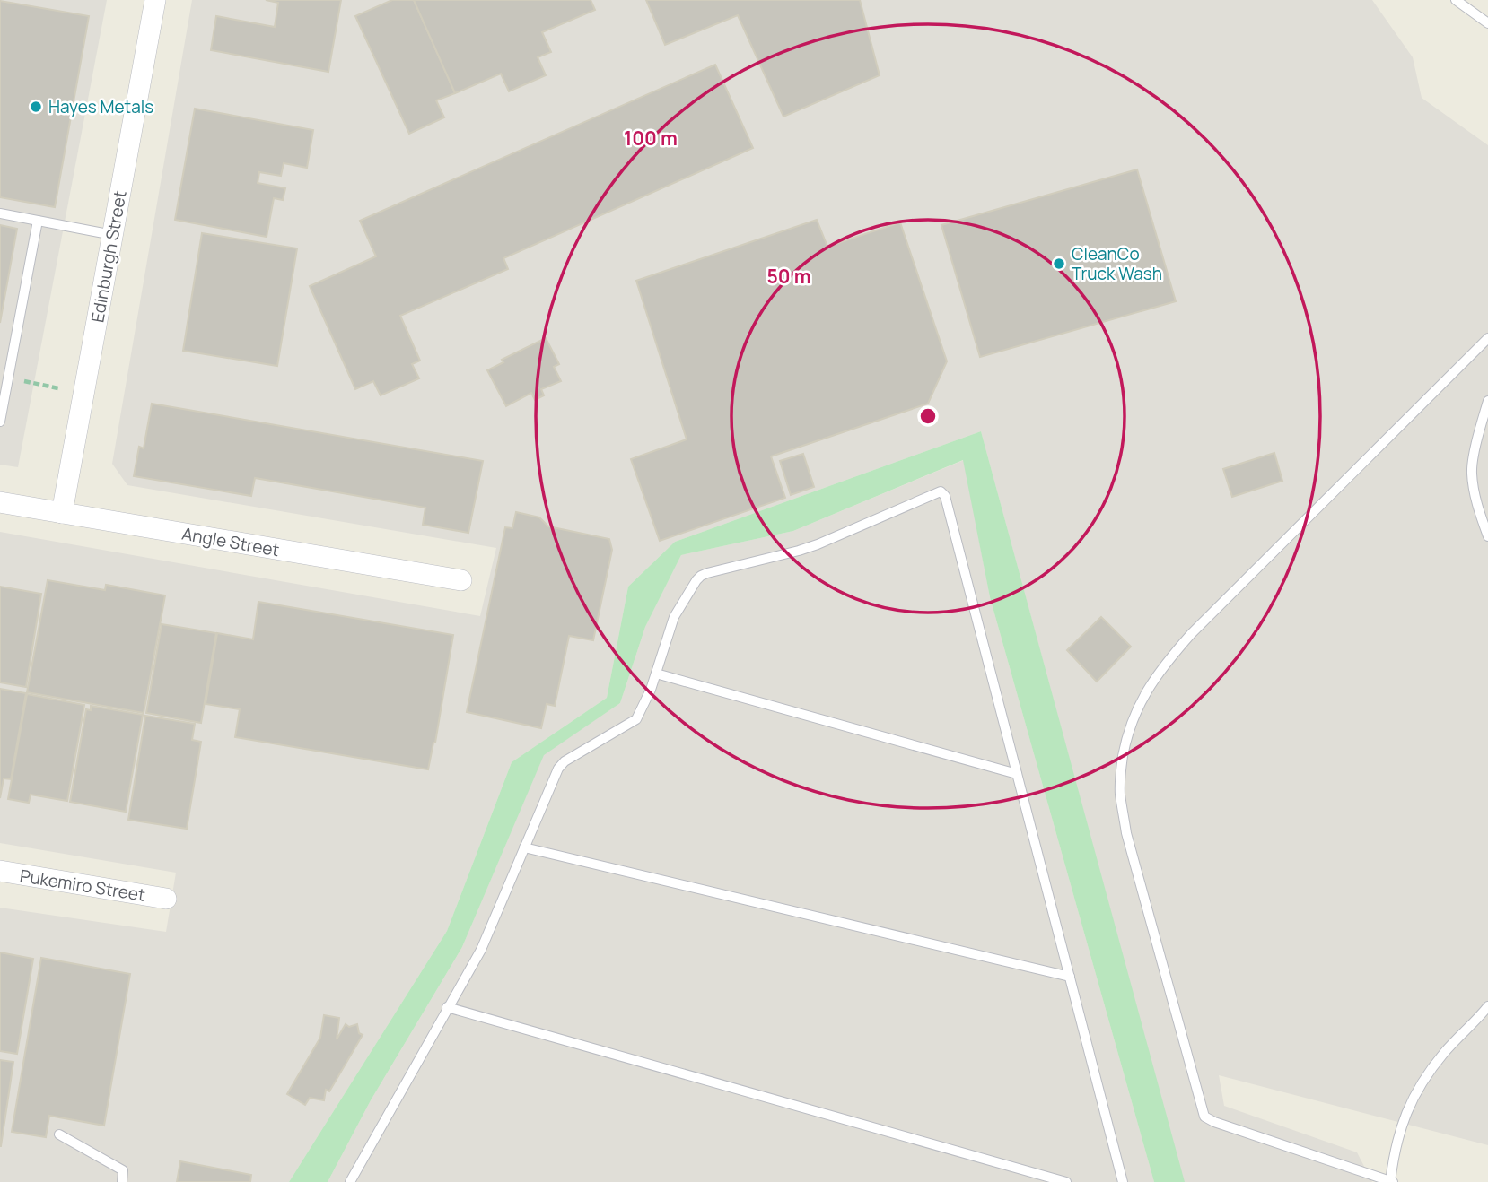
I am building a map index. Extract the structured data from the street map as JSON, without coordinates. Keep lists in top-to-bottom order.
{
  "streets": {
    "street": ["Edinburgh Street", "Angle Street", "Pukemiro Street"]
  },
  "crossings": [
    ["Edinburgh Street", "Angle Street"]
  ],
  "places": ["Hayes Metals", "CleanCo Truck Wash"],
  "rings": ["100 m", "50 m"]
}
